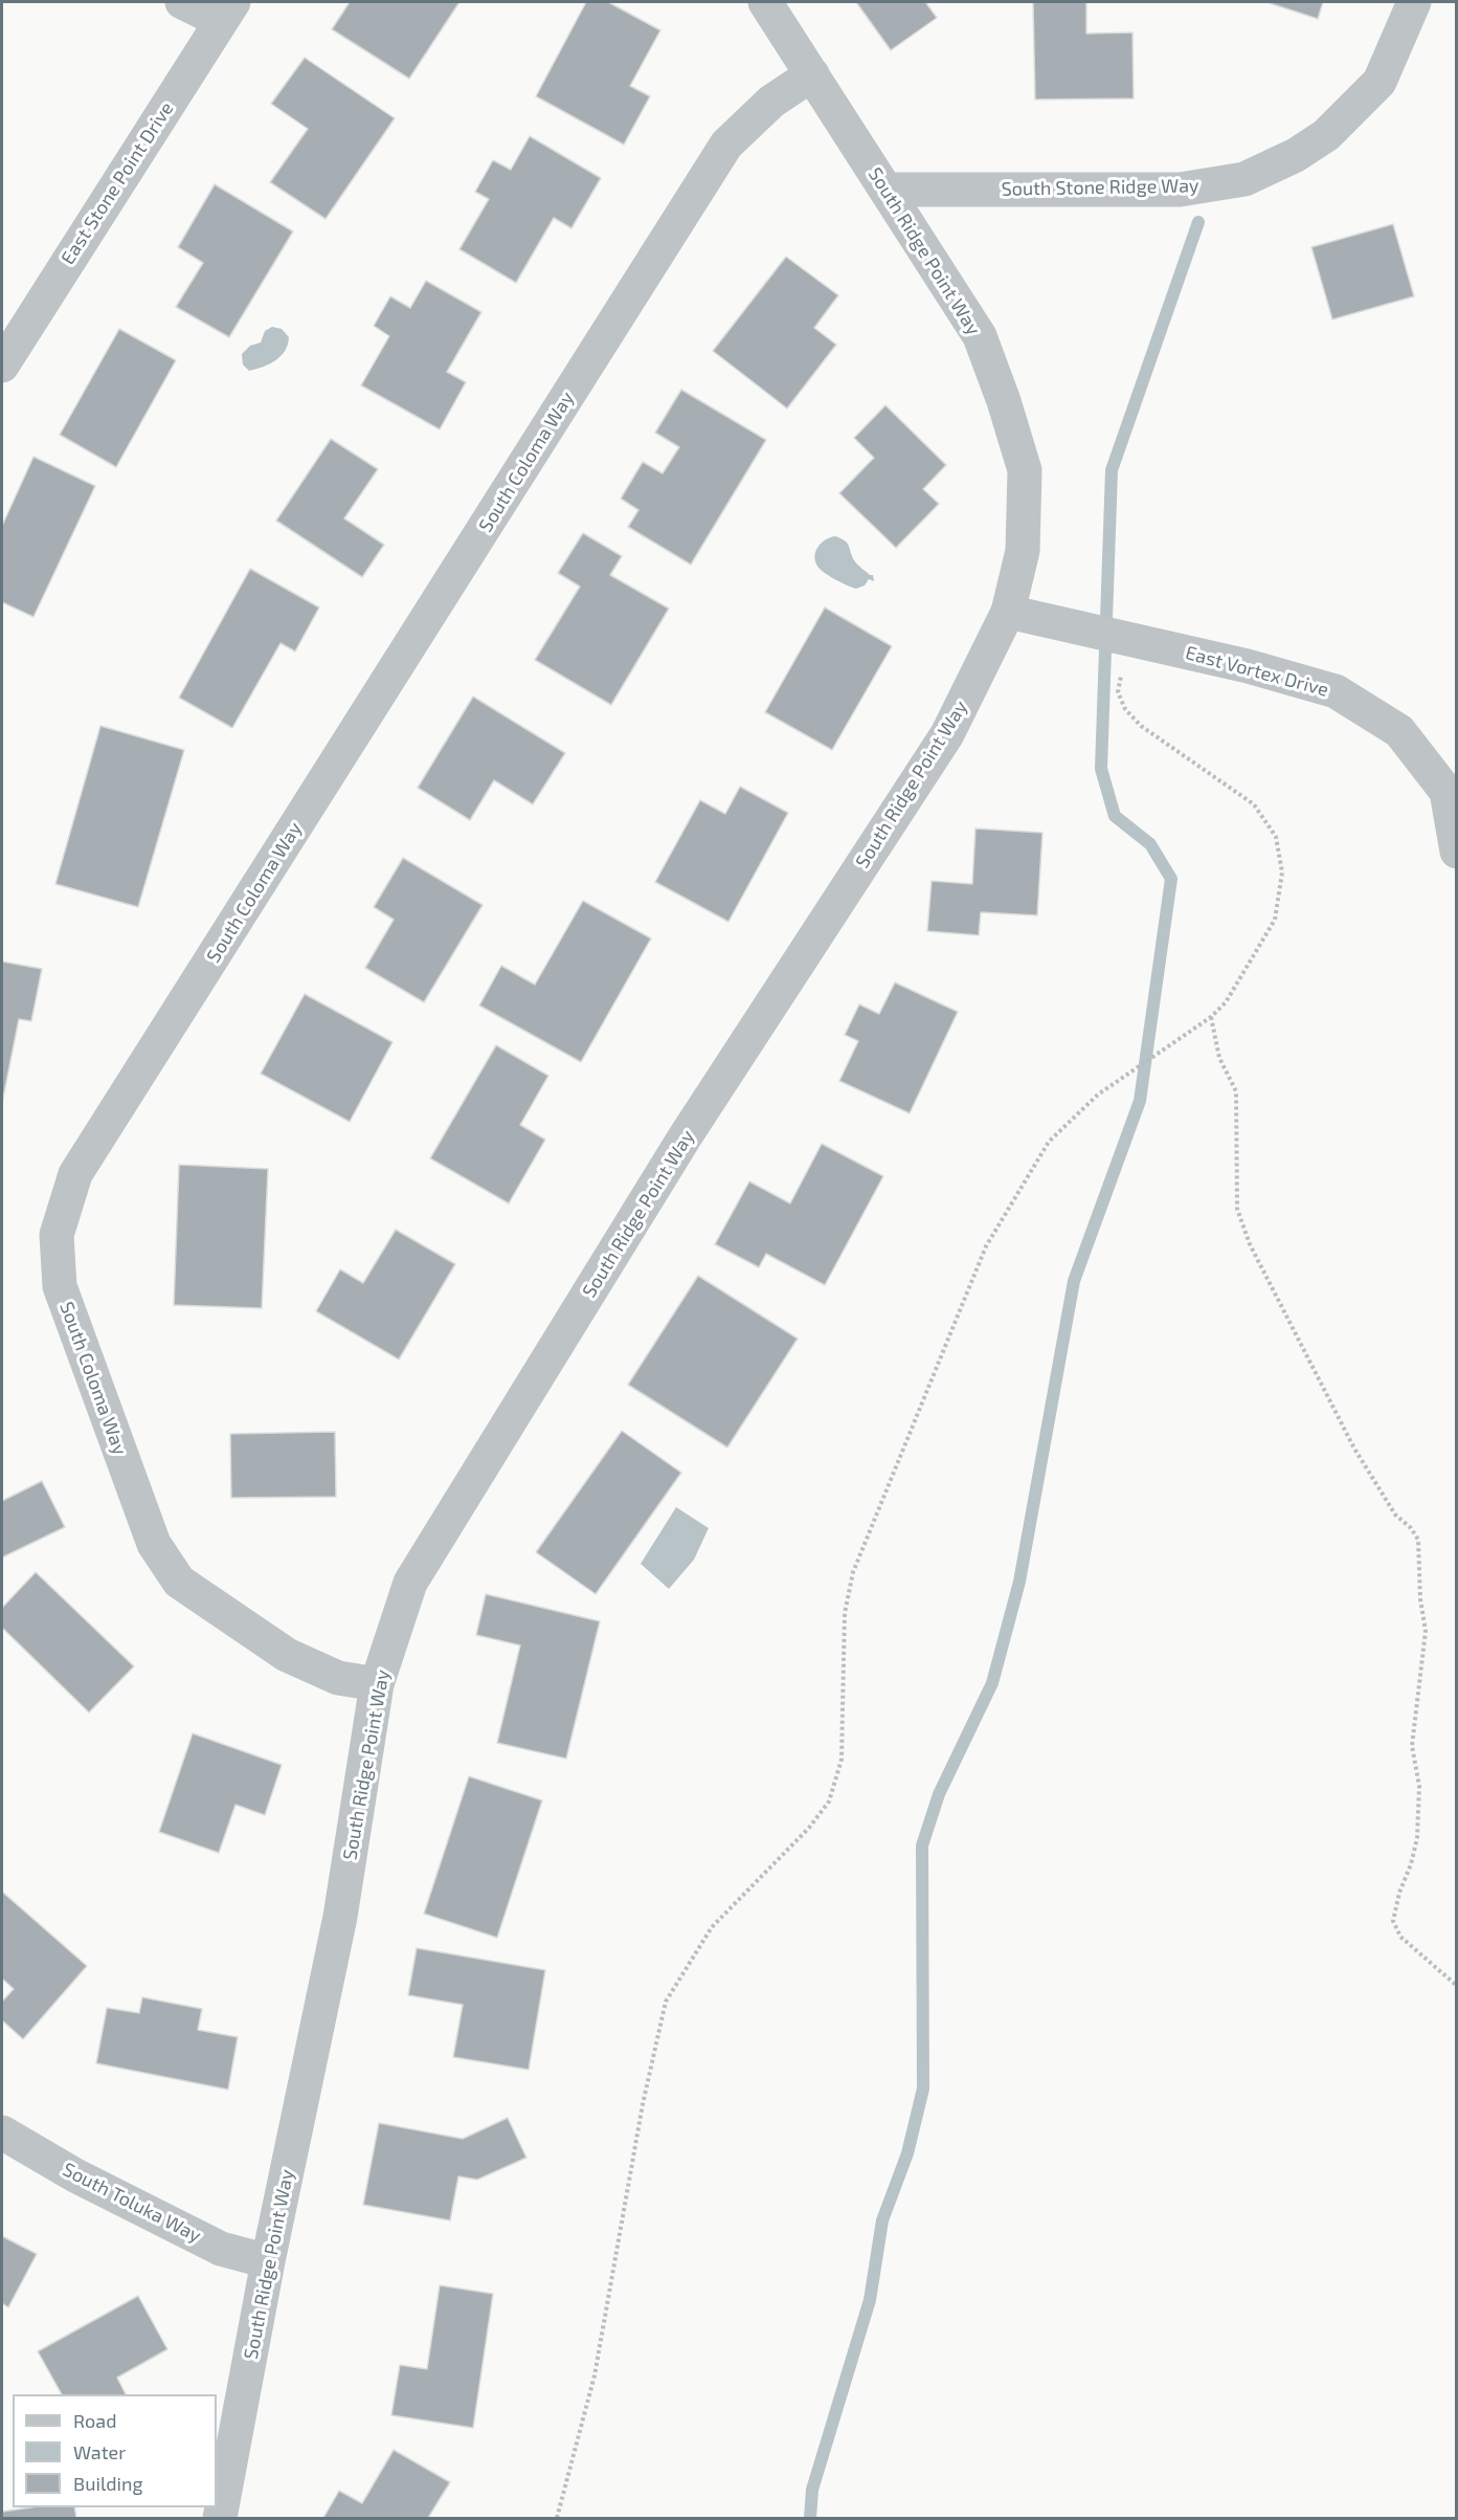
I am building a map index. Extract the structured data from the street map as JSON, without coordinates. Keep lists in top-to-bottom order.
{
  "streets": {
    "street": [
      "East Stone Point Drive",
      "South Stone Ridge Way",
      "South Ridge Point Way",
      "South Coloma Way",
      "East Vortex Drive",
      "South Toluka Way"
    ]
  },
  "crossings": [
    ["South Stone Ridge Way", "South Ridge Point Way"],
    ["South Ridge Point Way", "South Coloma Way"],
    ["South Ridge Point Way", "East Vortex Drive"],
    ["South Ridge Point Way", "South Toluka Way"]
  ],
  "legend": ["Road", "Water", "Building"]
}
